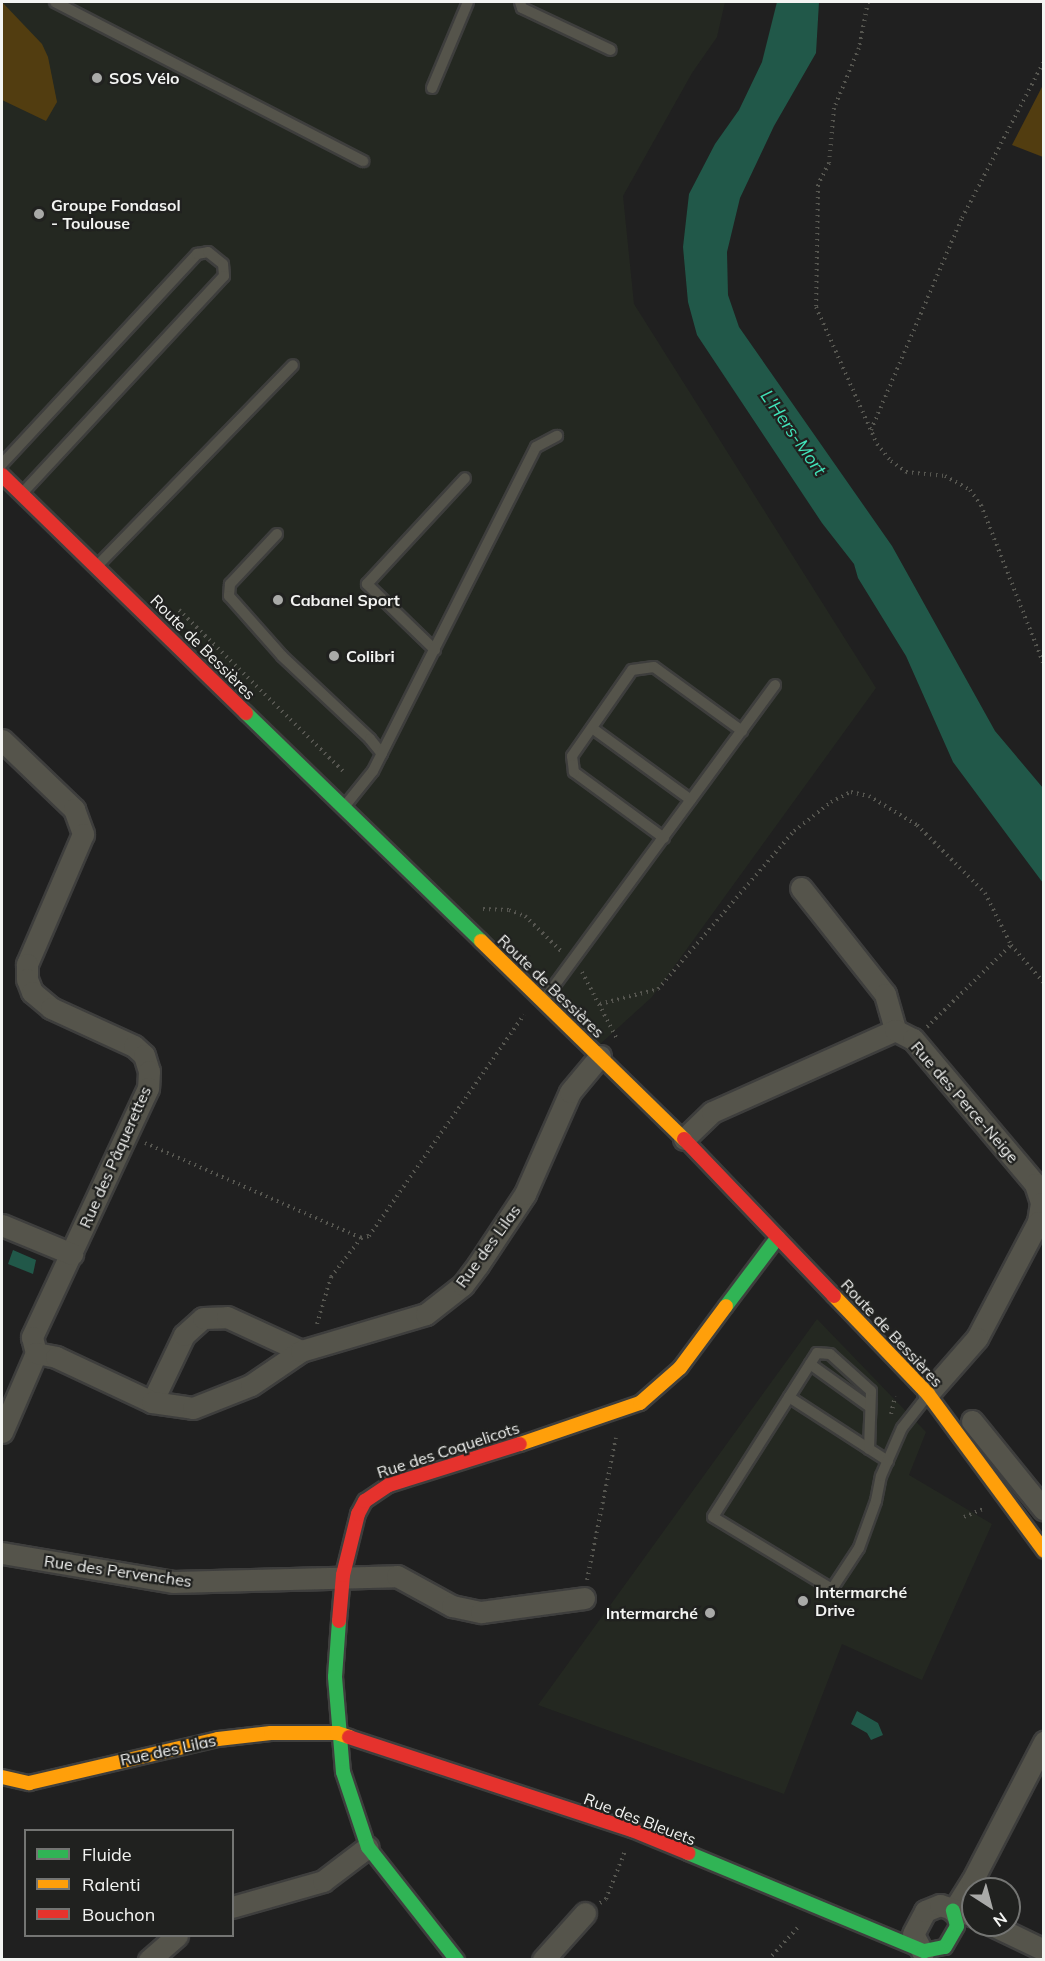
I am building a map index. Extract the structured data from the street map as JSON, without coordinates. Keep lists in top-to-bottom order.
{
  "streets": {
    "street": [
      "Route de Bessières",
      "Rue des Perce-Neige",
      "Rue des Pâquerettes",
      "Rue des Lilas",
      "Rue des Coquelicots",
      "Rue des Pervenches",
      "Rue des Bleuets"
    ]
  },
  "crossings": [
    ["Route de Bessières", "Rue des Perce-Neige"],
    ["Route de Bessières", "Rue des Lilas"],
    ["Route de Bessières", "Rue des Coquelicots"],
    ["Rue des Pâquerettes", "Rue des Lilas"],
    ["Rue des Lilas", "Rue des Coquelicots"],
    ["Rue des Lilas", "Rue des Bleuets"],
    ["Rue des Coquelicots", "Rue des Pervenches"],
    ["Rue des Coquelicots", "Rue des Bleuets"]
  ],
  "water": ["L'Hers-Mort"],
  "places": [
    "SOS Vélo",
    "Groupe Fondasol - Toulouse",
    "Cabanel Sport",
    "Colibri",
    "Intermarché Drive",
    "Intermarché"
  ],
  "legend": ["Fluide", "Ralenti", "Bouchon"],
  "north": "bottom right"
}
